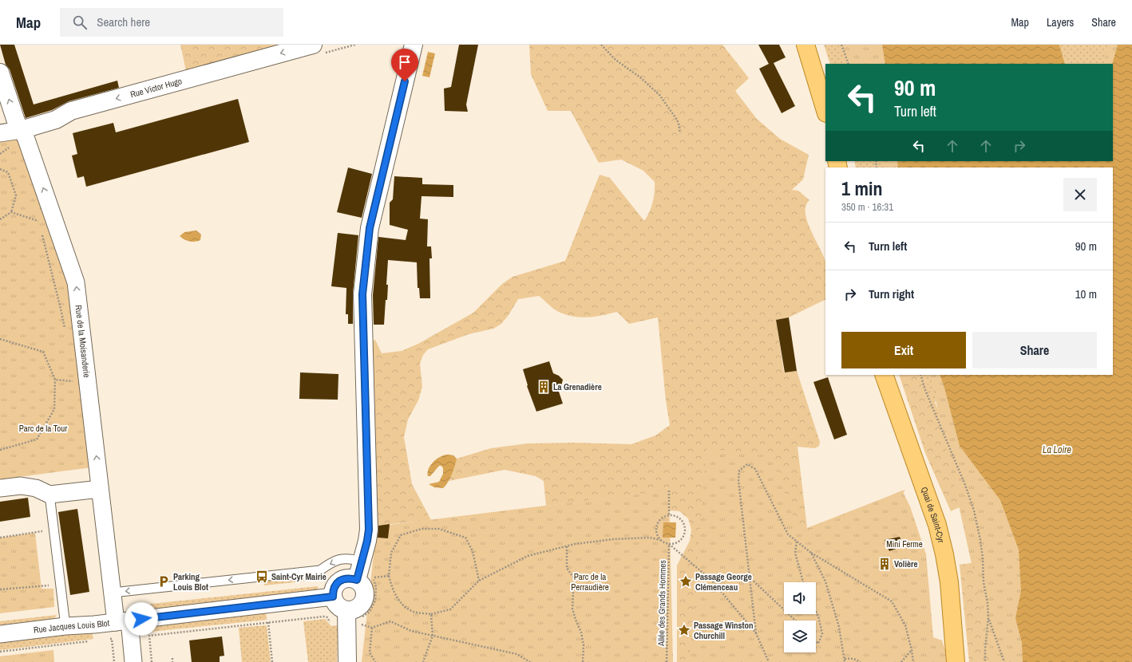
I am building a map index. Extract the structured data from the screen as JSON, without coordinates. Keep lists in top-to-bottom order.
{
  "streets": {
    "main road": ["Quai de Saint-Cyr"],
    "street": ["Rue Victor Hugo", "Rue de la Moisanderie", "Rue Jacques Louis Blot"],
    "path": ["Allée des Grands Hommes"]
  },
  "crossings": [
    ["Rue Victor Hugo", "Rue de la Moisanderie"],
    ["Rue de la Moisanderie", "Rue Jacques Louis Blot"]
  ],
  "one_way": ["Rue Victor Hugo", "Rue de la Moisanderie"],
  "water": ["La Loire"],
  "parks": ["Parc de la Tour", "Mini Ferme", "Parc de la Perraudière"],
  "places": {
    "building": ["La Grenadière", "Volière"],
    "bus stop": ["Saint-Cyr Mairie"],
    "parking": ["Parking Louis Blot"],
    "place": ["Passage George Clémenceau", "Passage Winston Churchill"]
  },
  "page": {
    "header": "Map",
    "search": "Search here",
    "nav": ["Map", "Layers", "Share"],
    "turn": ["90 m", "Turn left"],
    "heading": ["1 min", "350 m · 16:31"],
    "list": [
      {
        "name": "Turn left",
        "value": "90 m"
      },
      {
        "name": "Turn right",
        "value": "10 m"
      }
    ],
    "buttons": ["Exit", "Share"]
  }
}
